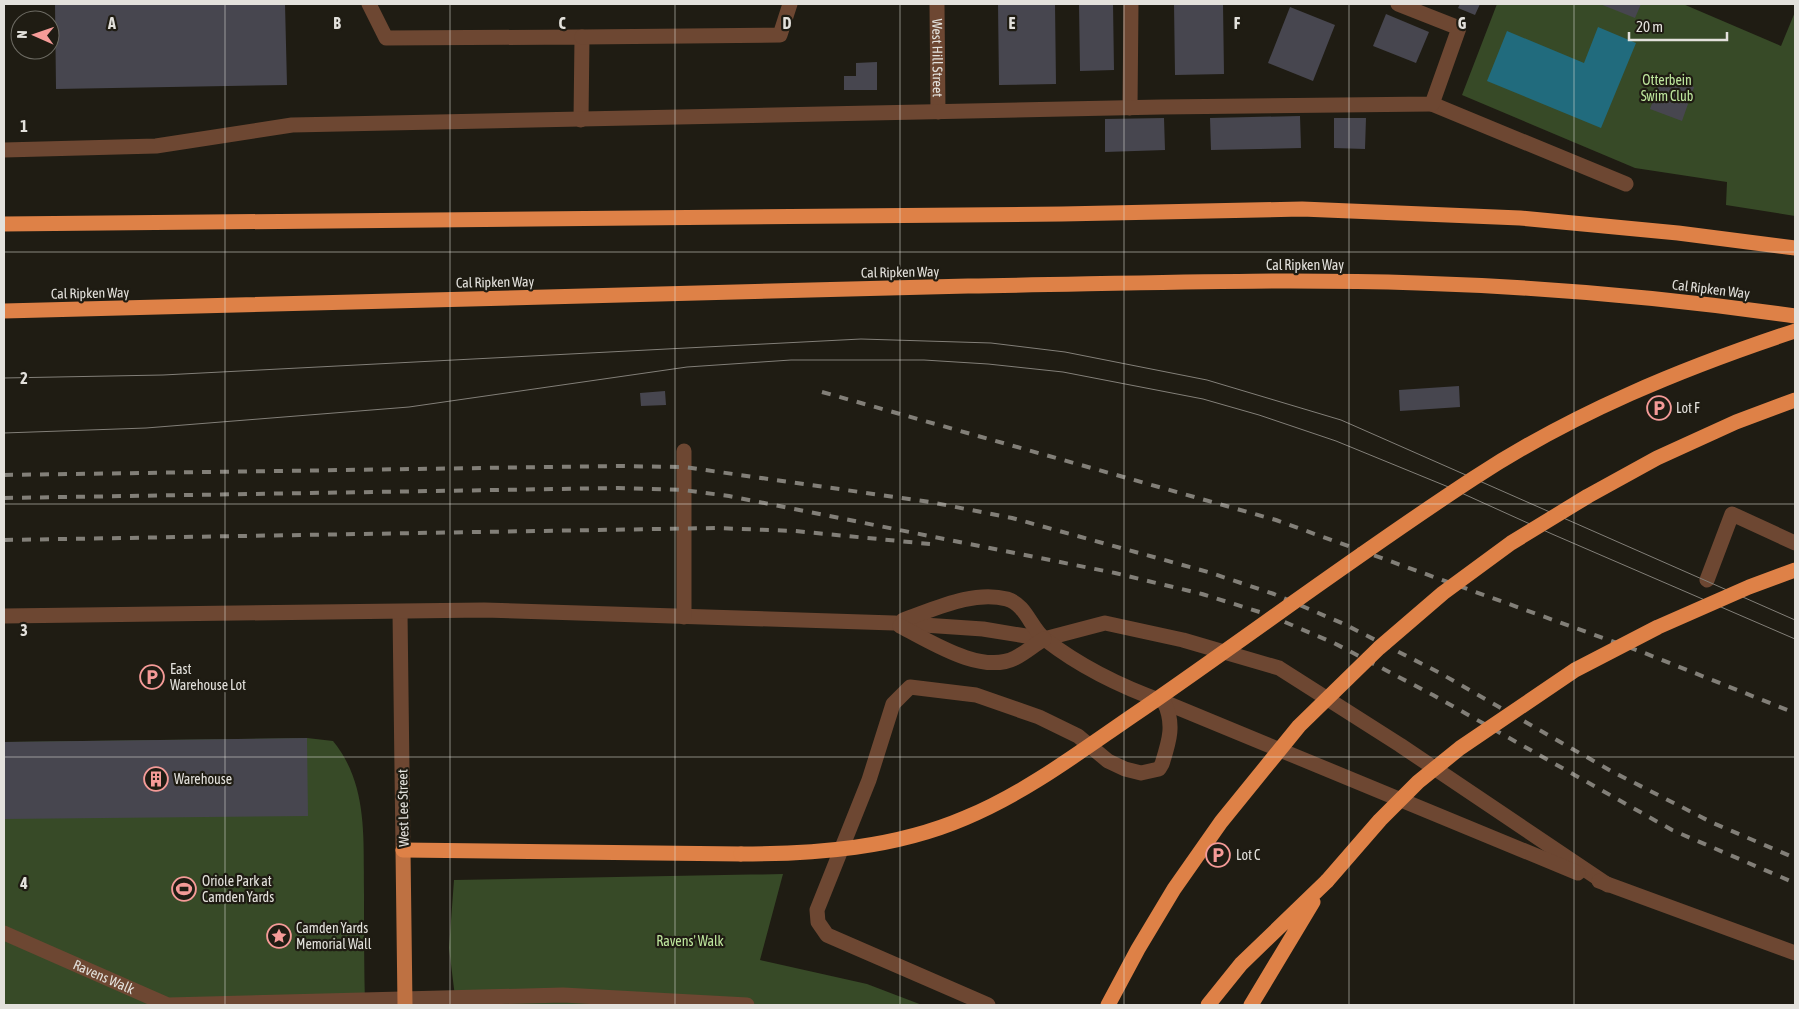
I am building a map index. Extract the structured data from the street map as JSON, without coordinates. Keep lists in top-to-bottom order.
{
  "streets": {
    "highway": ["Cal Ripken Way"],
    "main road": ["West Lee Street"],
    "street": ["West Hill Street", "Ravens Walk"]
  },
  "crossings": [
    ["West Lee Street", "Ravens Walk"]
  ],
  "parks": ["Otterbein Swim Club", "Ravens' Walk"],
  "places": {
    "parking": ["Lot F", "East Warehouse Lot", "Lot C"],
    "building": ["Warehouse"],
    "sports": ["Oriole Park at Camden Yards"],
    "place": ["Camden Yards Memorial Wall"]
  },
  "scale_bar": "20 m",
  "north": "left",
  "grid": {
    "columns": [
      "A",
      "B",
      "C",
      "D",
      "E",
      "F",
      "G"
    ],
    "rows": [
      "1",
      "2",
      "3",
      "4"
    ]
  }
}
